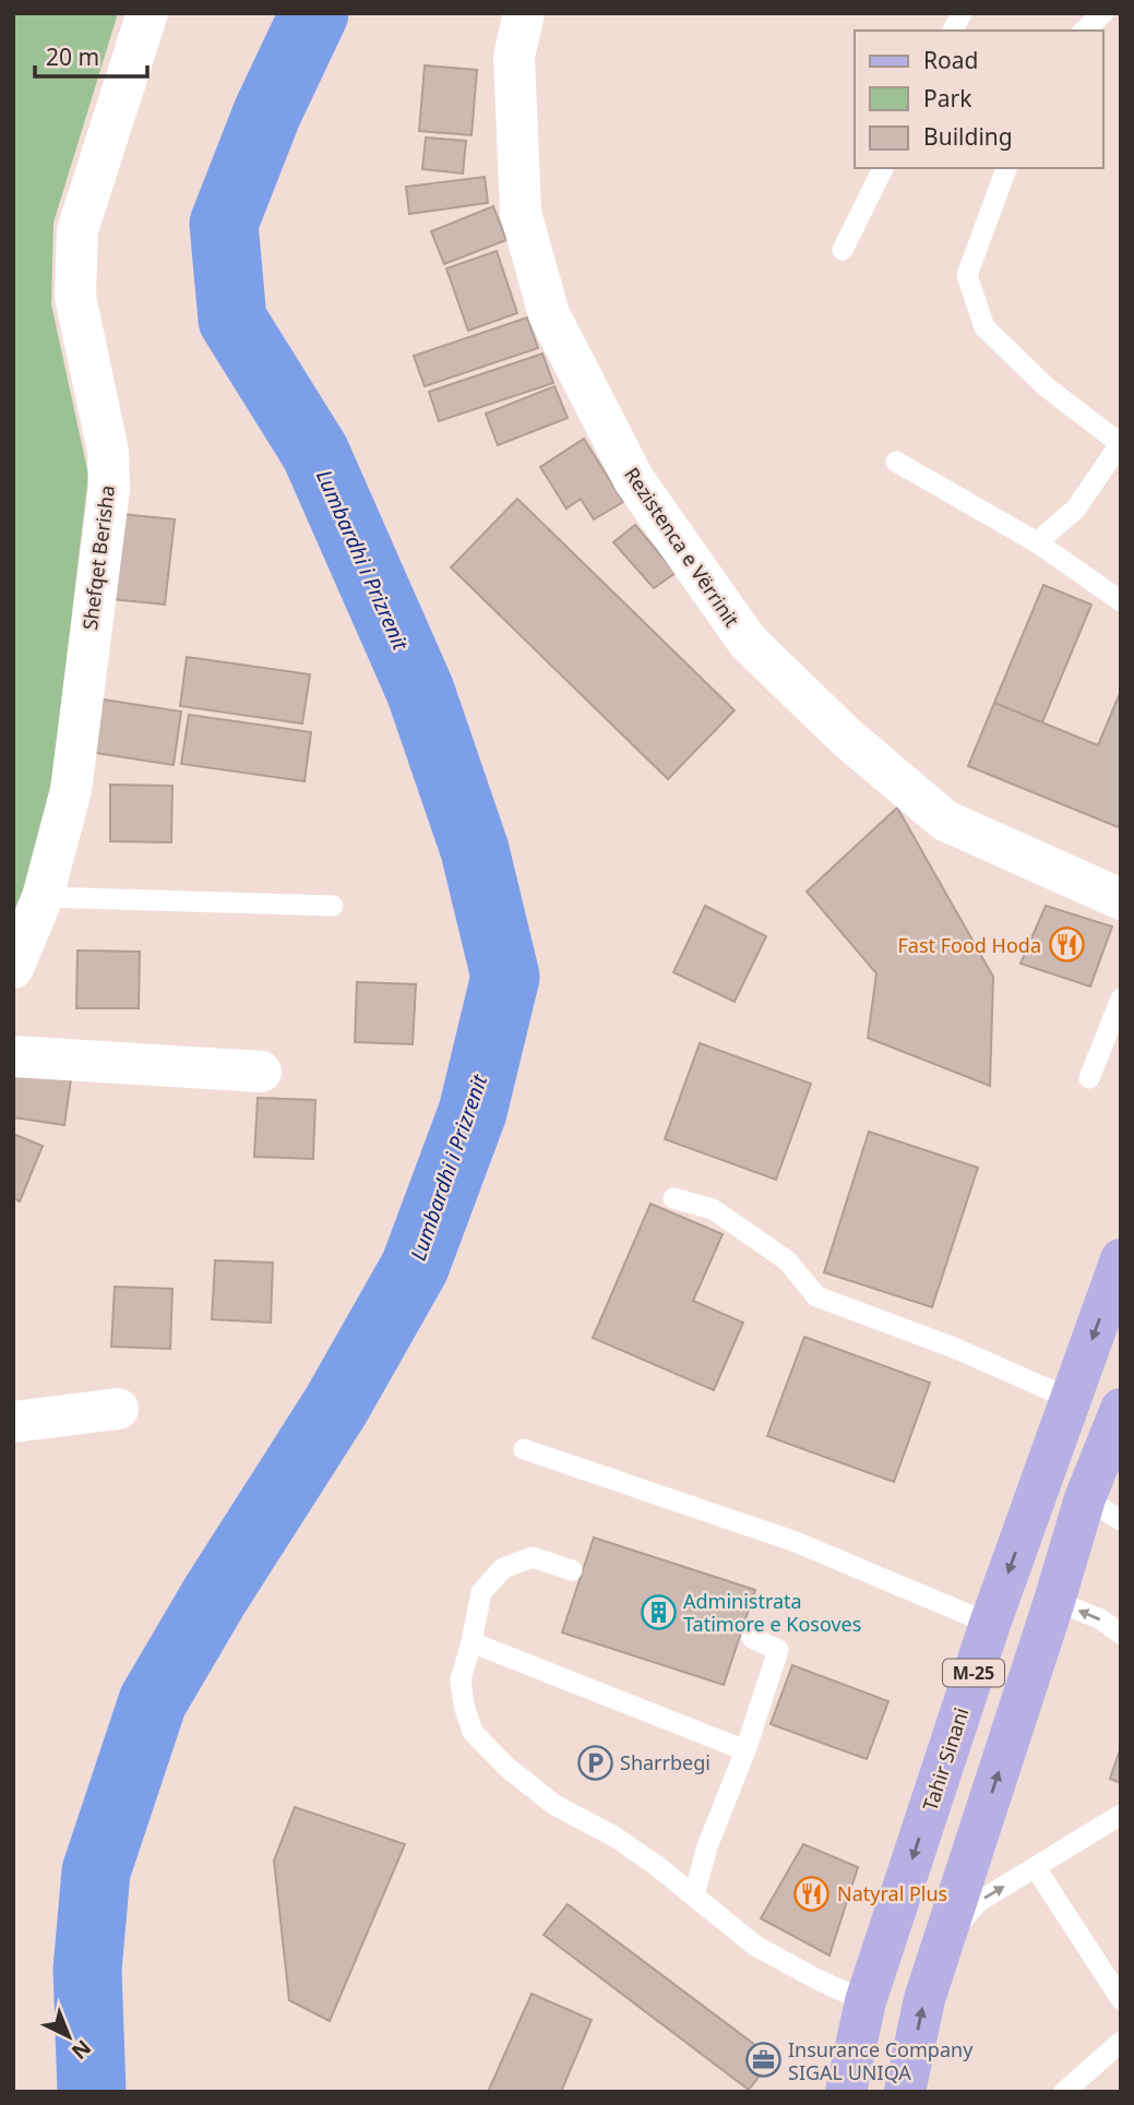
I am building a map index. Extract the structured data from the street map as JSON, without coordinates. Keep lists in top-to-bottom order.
{
  "streets": {
    "main road": ["M-25", "Tahir Sinani"],
    "street": ["Rezistenca e Vërrinit", "Shefqet Berisha"]
  },
  "water": ["Lumbardhi i Prizrenit"],
  "places": {
    "restaurant": ["Fast Food Hoda", "Natyral Plus"],
    "building": ["Administrata Tatimore e Kosoves"],
    "parking": ["Sharrbegi"],
    "office": ["Insurance Company SIGAL UNIQA"]
  },
  "legend": ["Road", "Park", "Building"],
  "scale_bar": "20 m",
  "north": "bottom right"
}
